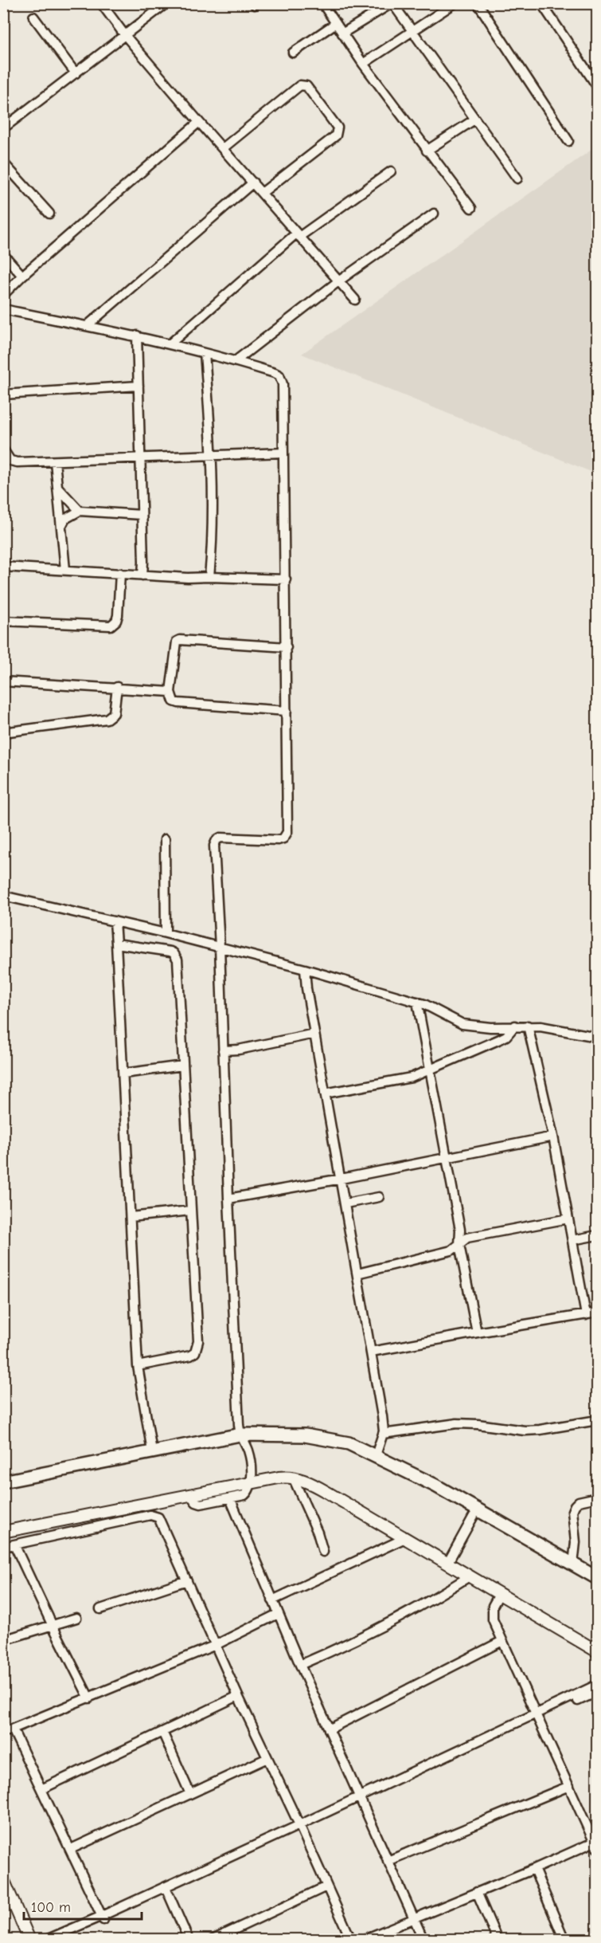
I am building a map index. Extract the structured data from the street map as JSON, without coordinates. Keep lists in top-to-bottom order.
{
  "scale_bar": "100 m"
}
